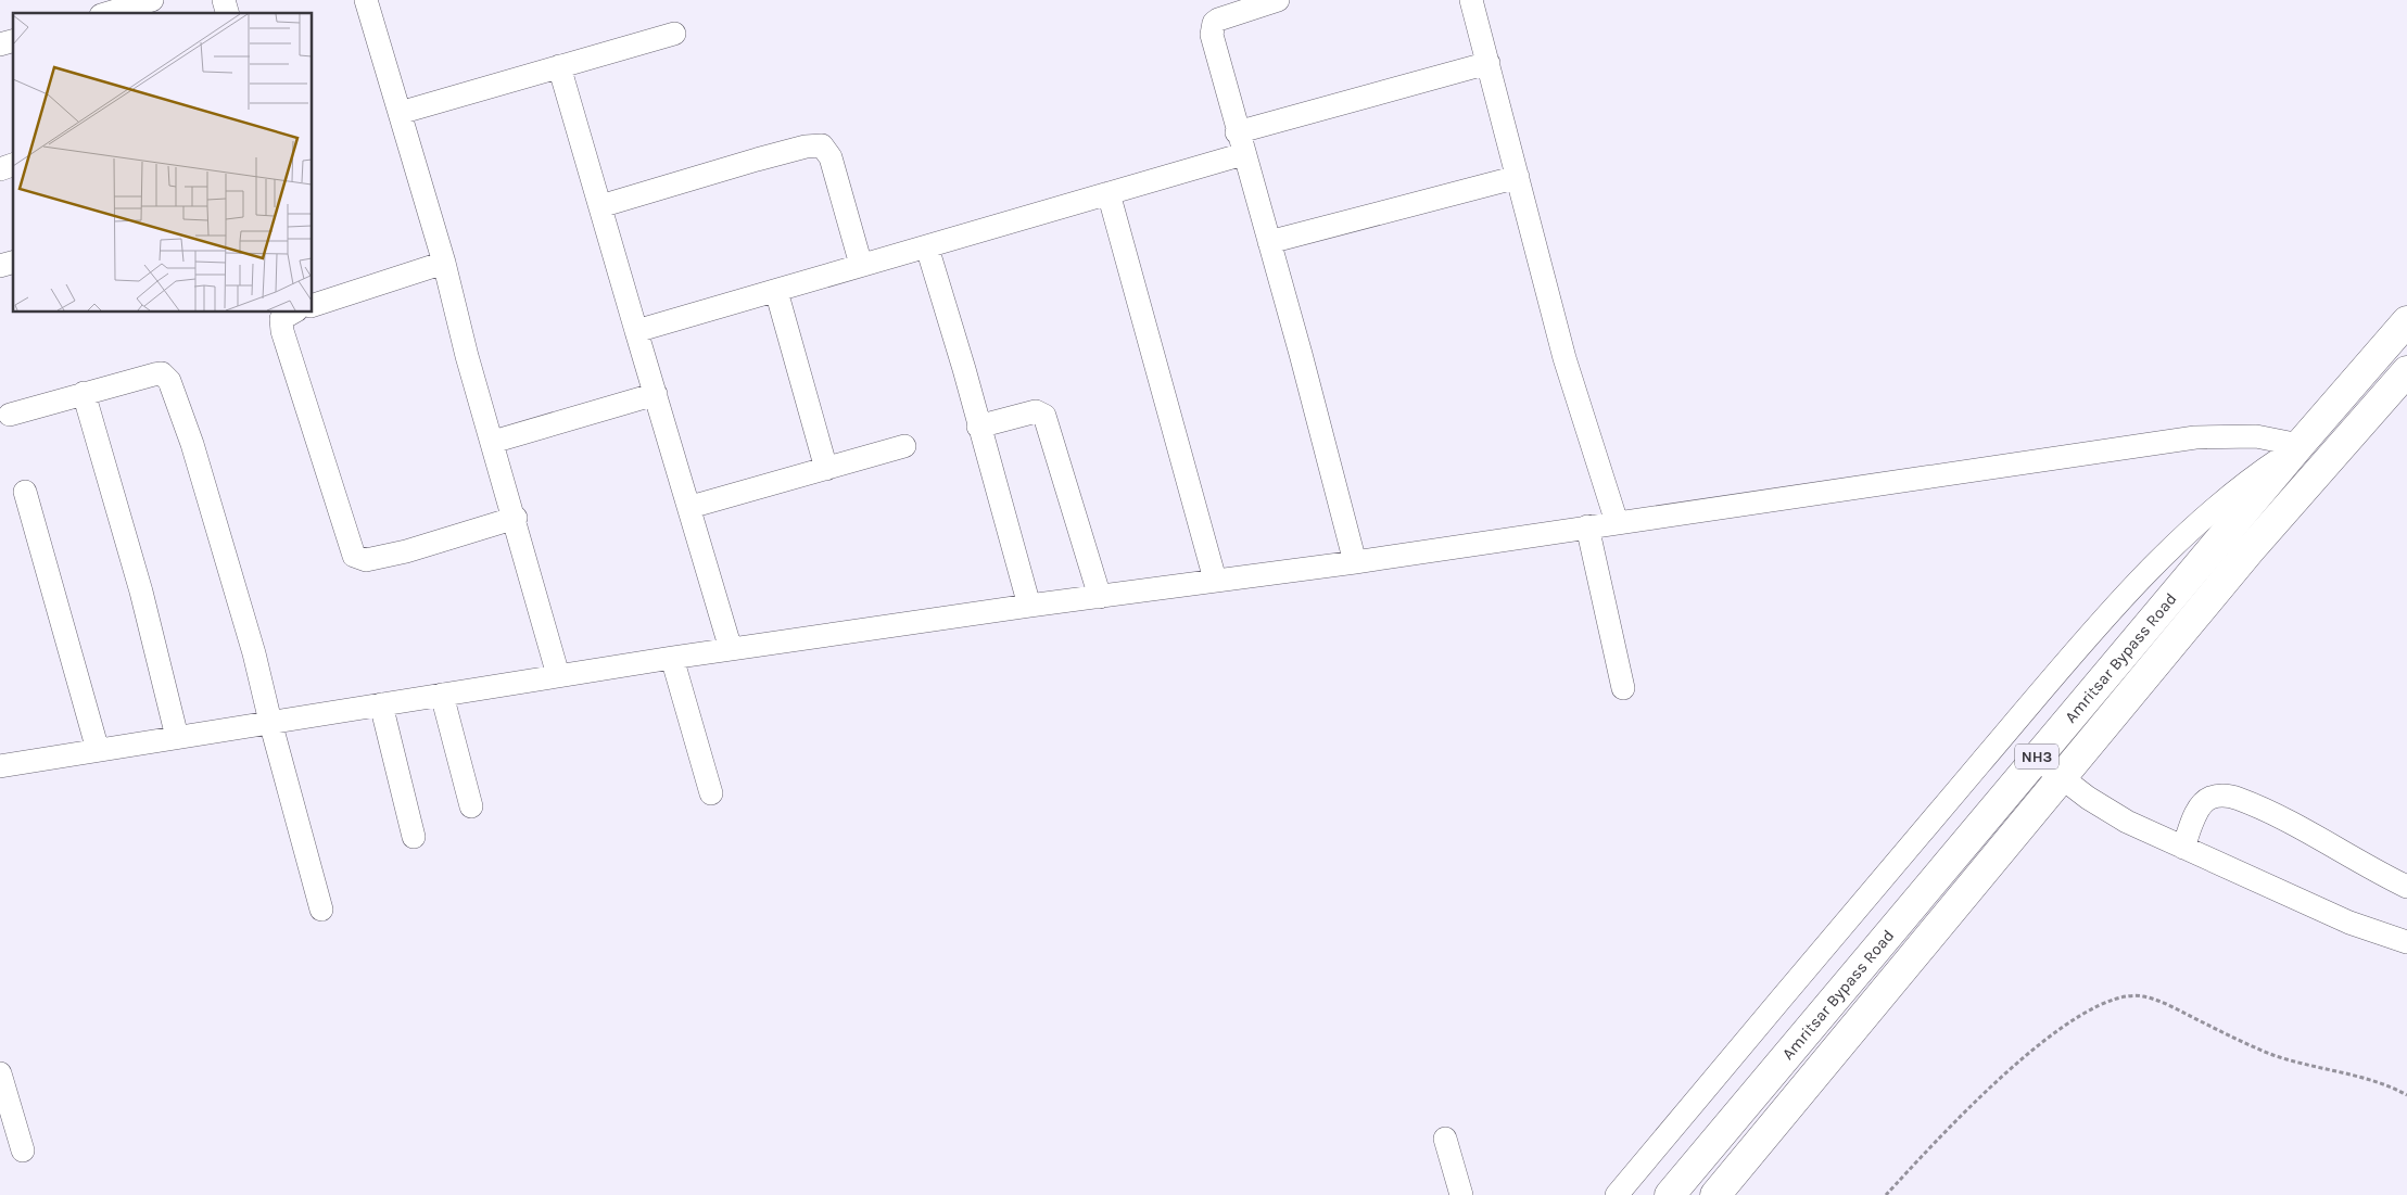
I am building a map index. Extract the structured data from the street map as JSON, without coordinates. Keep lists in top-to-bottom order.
{
  "streets": {
    "highway": ["Amritsar Bypass Road", "NH3"]
  }
}
